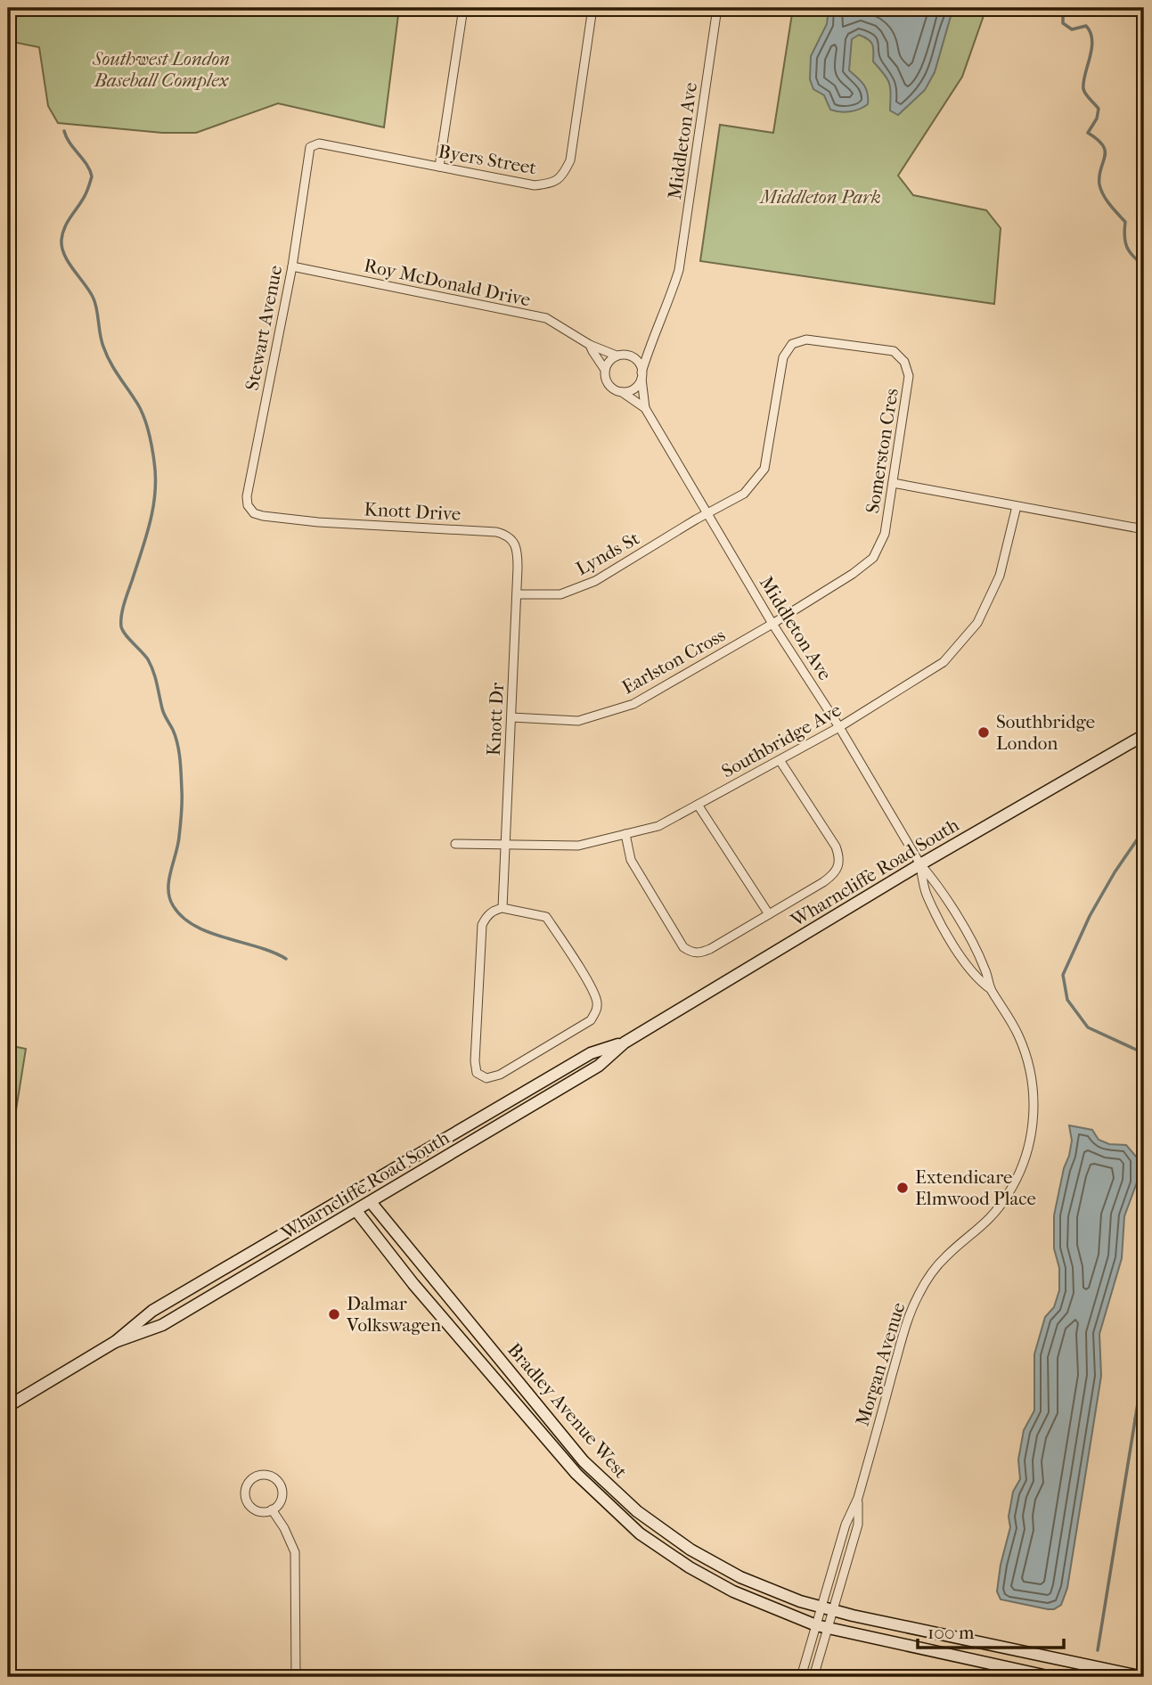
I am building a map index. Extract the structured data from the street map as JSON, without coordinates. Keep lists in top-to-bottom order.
{
  "streets": {
    "main road": ["Wharncliffe Road South", "Bradley Avenue West"],
    "street": [
      "Middleton Ave",
      "Byers Street",
      "Roy McDonald Drive",
      "Stewart Avenue",
      "Somerston Cres",
      "Knott Drive",
      "Lynds St",
      "Earlston Cross",
      "Knott Dr",
      "Southbridge Ave",
      "Morgan Avenue"
    ]
  },
  "crossings": [
    ["Middleton Ave", "Roy McDonald Drive"],
    ["Middleton Ave", "Somerston Cres"],
    ["Middleton Ave", "Lynds St"],
    ["Middleton Ave", "Earlston Cross"],
    ["Middleton Ave", "Southbridge Ave"],
    ["Middleton Ave", "Wharncliffe Road South"],
    ["Middleton Ave", "Morgan Avenue"],
    ["Byers Street", "Stewart Avenue"],
    ["Roy McDonald Drive", "Stewart Avenue"],
    ["Stewart Avenue", "Knott Drive"],
    ["Somerston Cres", "Lynds St"],
    ["Somerston Cres", "Earlston Cross"],
    ["Knott Drive", "Lynds St"],
    ["Knott Drive", "Knott Dr"],
    ["Lynds St", "Knott Dr"],
    ["Earlston Cross", "Knott Dr"],
    ["Knott Dr", "Southbridge Ave"],
    ["Wharncliffe Road South", "Morgan Avenue"],
    ["Wharncliffe Road South", "Bradley Avenue West"],
    ["Morgan Avenue", "Bradley Avenue West"]
  ],
  "parks": ["Southwest London Baseball Complex", "Middleton Park"],
  "places": ["Southbridge London", "Extendicare Elmwood Place", "Dalmar Volkswagen"],
  "scale_bar": "100 m"
}
